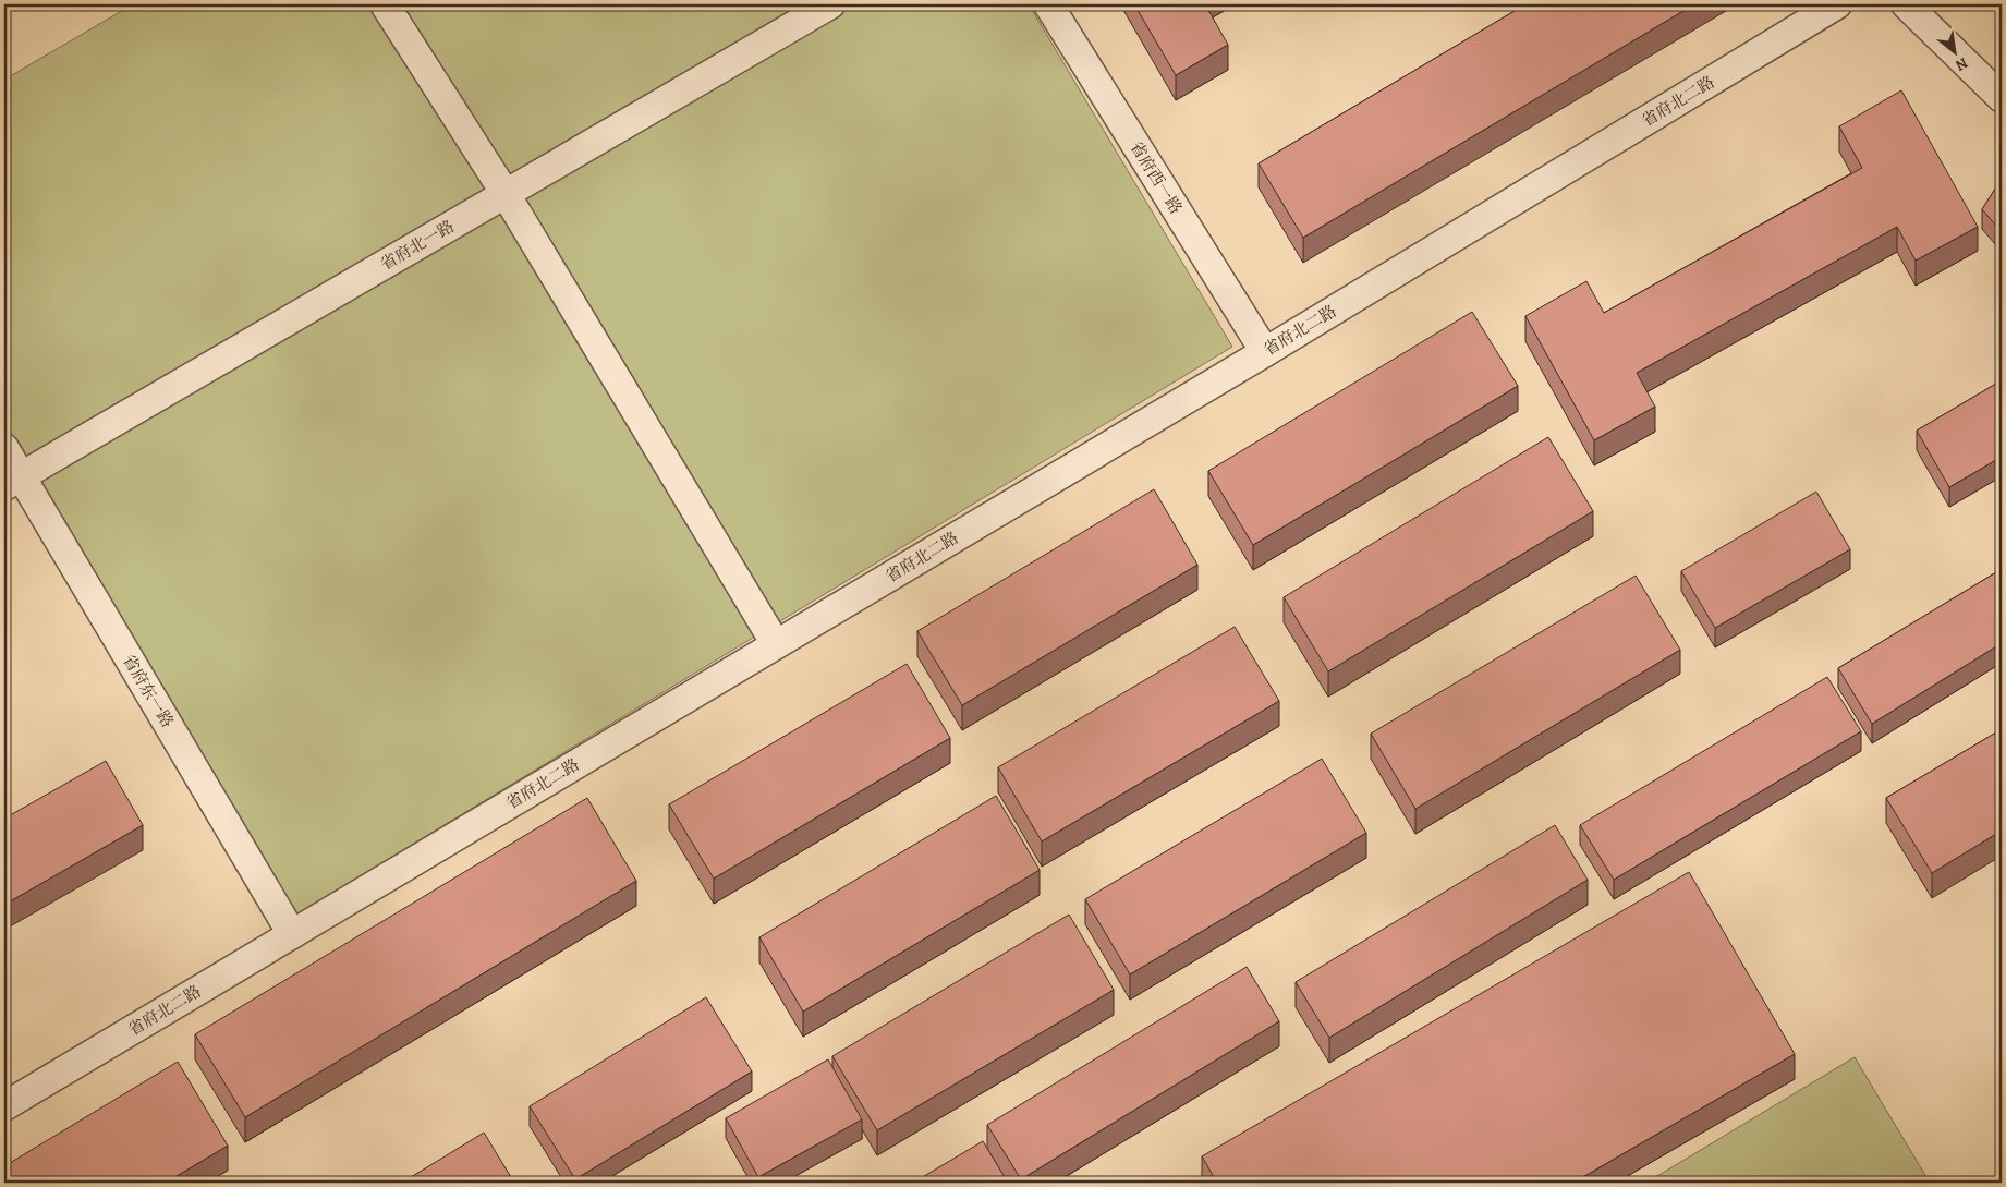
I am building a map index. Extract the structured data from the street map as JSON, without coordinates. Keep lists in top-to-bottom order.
{
  "streets": {
    "street": [
      "省府北二路",
      "省府西一路",
      "省府北一路",
      "省府东一路"
    ]
  },
  "crossings": [
    ["省府北二路", "省府西一路"],
    ["省府北二路", "省府东一路"],
    ["省府北一路", "省府东一路"]
  ],
  "north": "bottom right"
}
